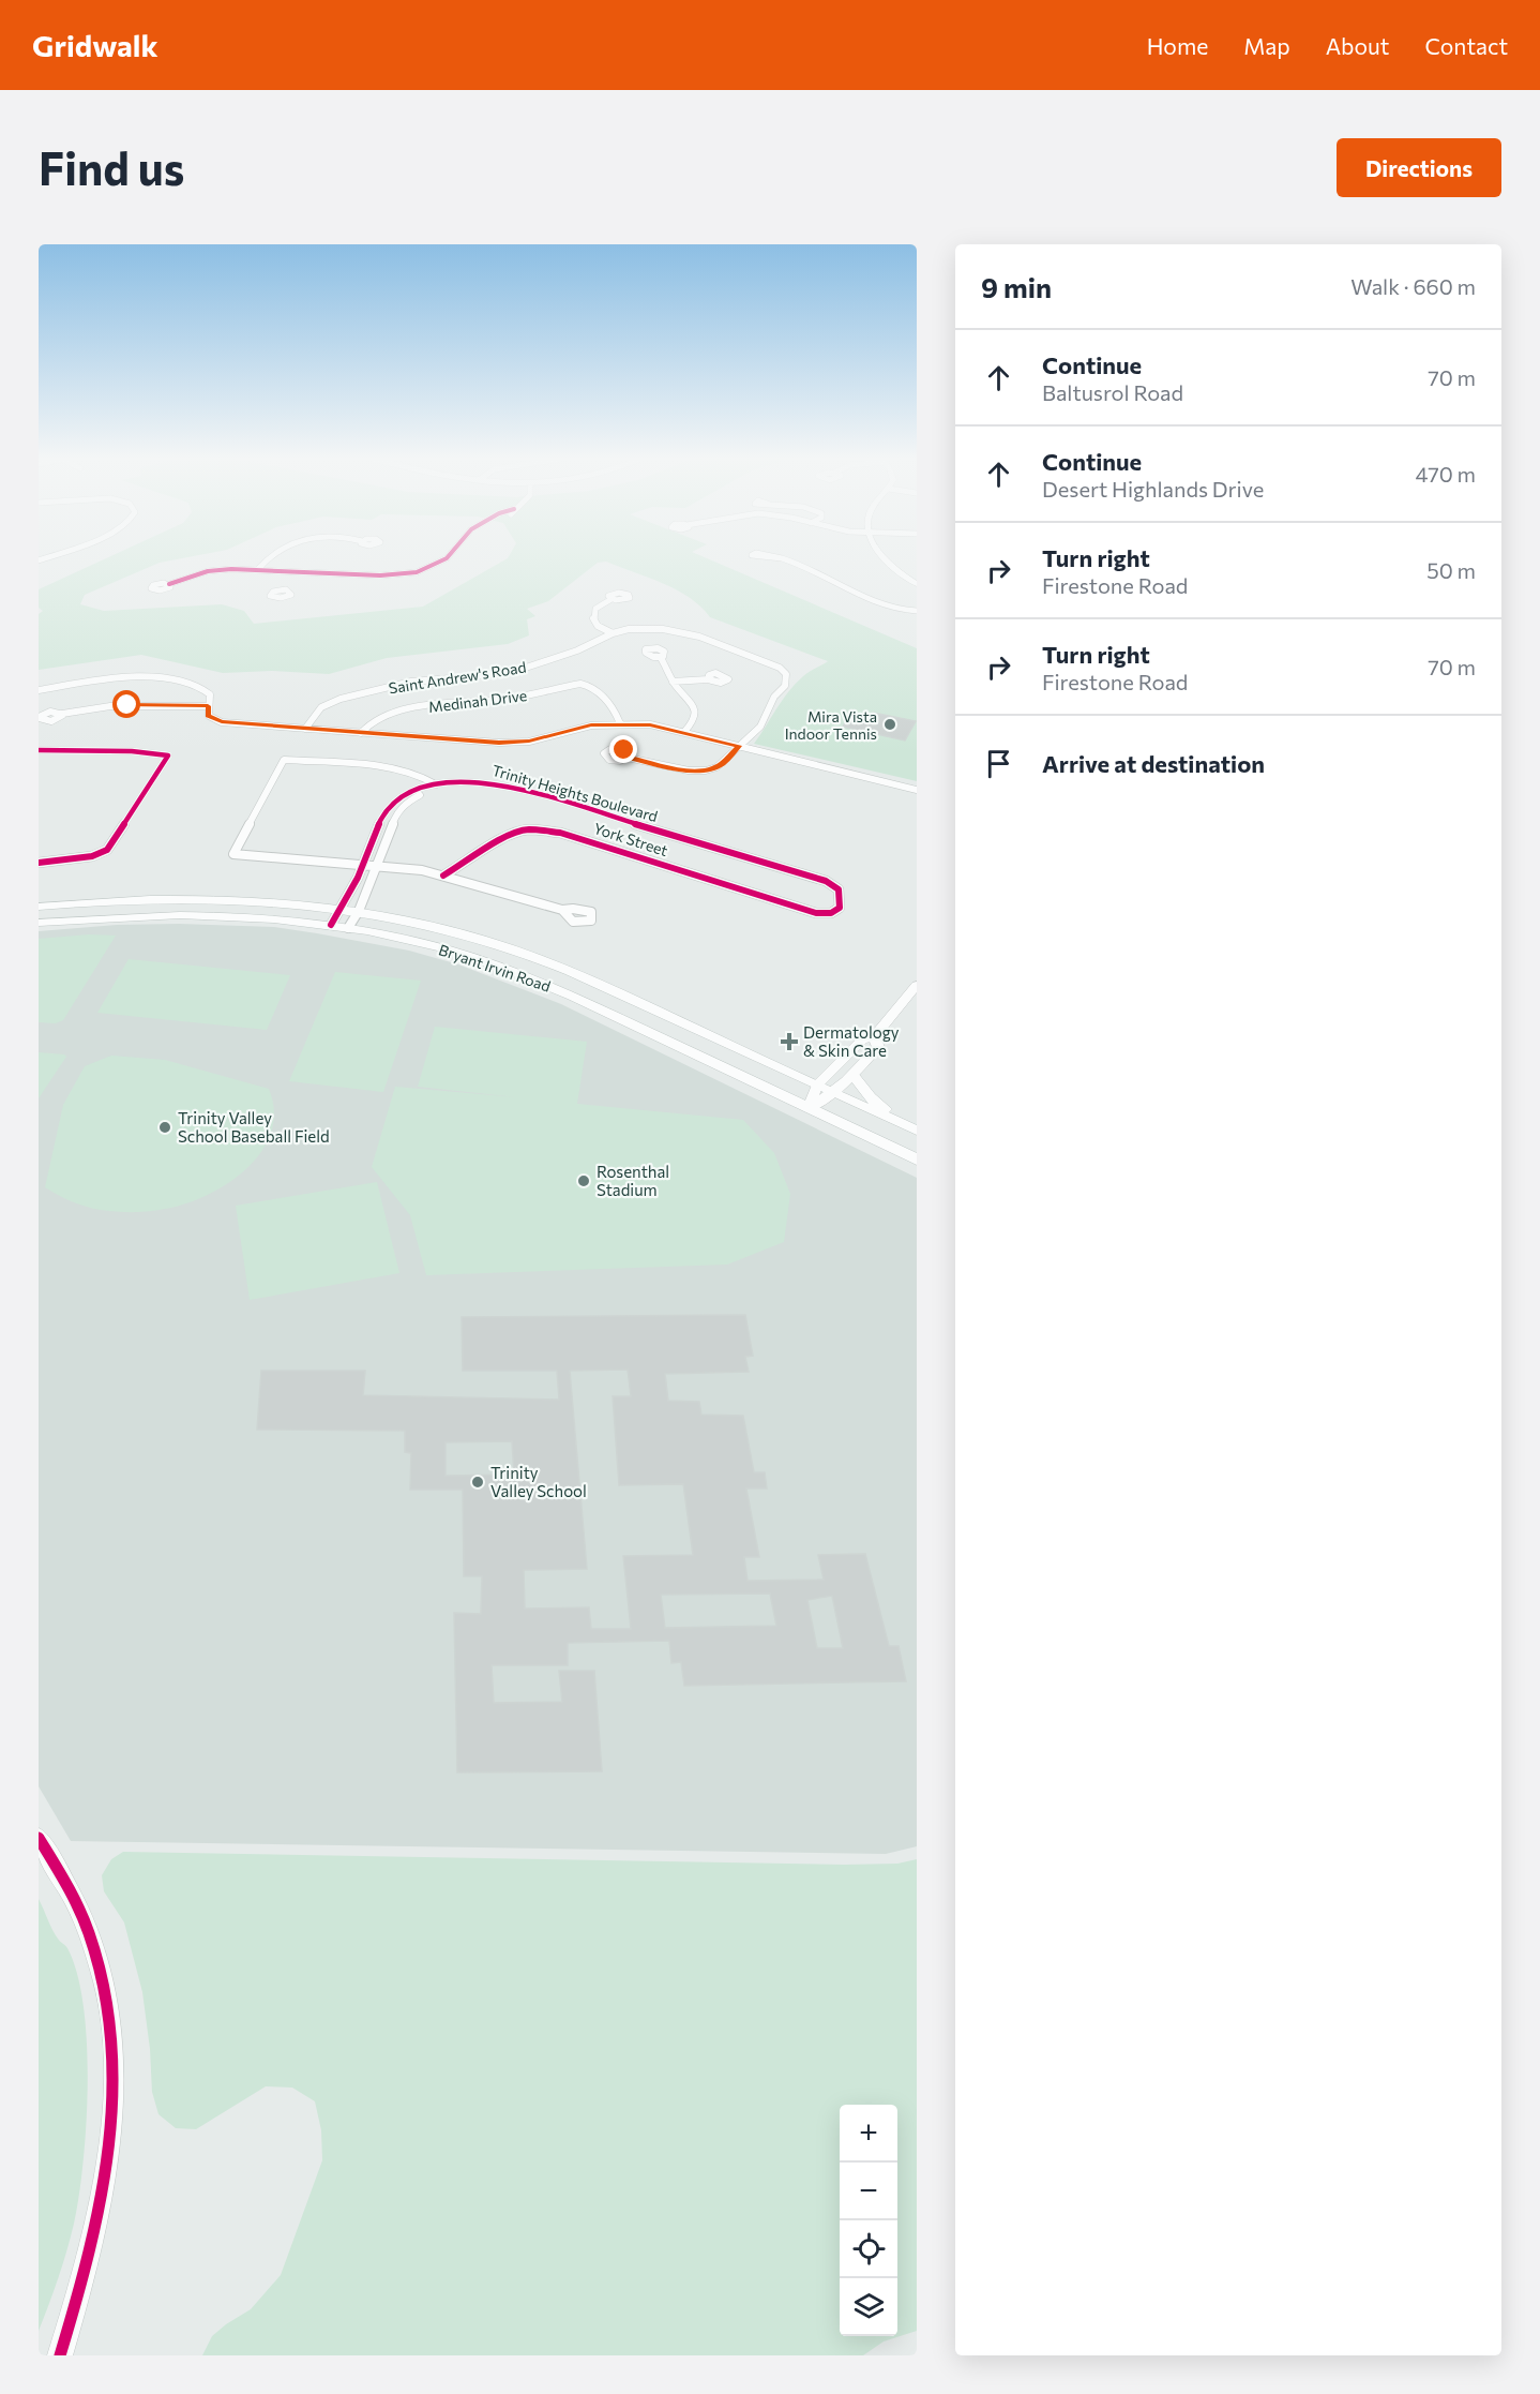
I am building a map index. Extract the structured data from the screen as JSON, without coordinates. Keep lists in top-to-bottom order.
{
  "streets": {
    "main road": ["Bryant Irvin Road"],
    "street": [
      "Saint Andrew's Road",
      "Medinah Drive",
      "Trinity Heights Boulevard",
      "York Street"
    ]
  },
  "crossings": [
    ["Trinity Heights Boulevard", "York Street"],
    ["Trinity Heights Boulevard", "Bryant Irvin Road"]
  ],
  "places": {
    "other": [
      "Mira Vista Indoor Tennis",
      "Trinity Valley School Baseball Field",
      "Rosenthal Stadium",
      "Trinity Valley School"
    ],
    "health": ["Dermatology & Skin Care"]
  },
  "page": {
    "header": "Gridwalk",
    "nav": [
      "Home",
      "Map",
      "About",
      "Contact"
    ],
    "buttons": "Directions",
    "title": "Find us",
    "heading": ["9 min", "Walk · 660 m"],
    "list": [
      ["Continue", "Baltusrol Road", "70 m"],
      ["Continue", "Desert Highlands Drive", "470 m"],
      ["Turn right", "Firestone Road", "50 m"],
      ["Turn right", "Firestone Road", "70 m"],
      "Arrive at destination"
    ],
    "map_buttons": ["+", "−"]
  }
}
